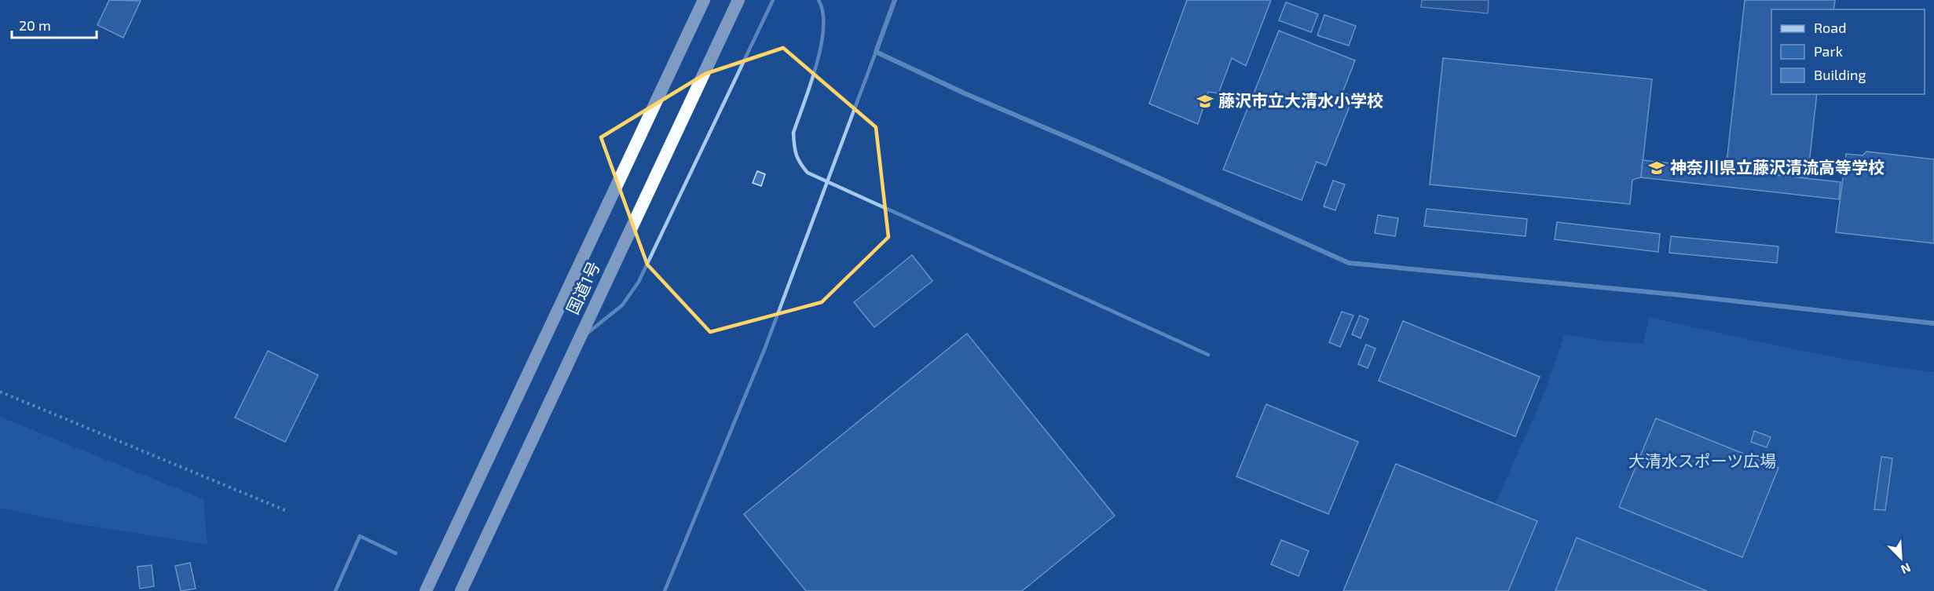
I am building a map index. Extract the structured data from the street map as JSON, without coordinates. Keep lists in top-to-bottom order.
{
  "streets": {
    "highway": ["国道1号"]
  },
  "parks": ["大清水スポーツ広場"],
  "places": {
    "school or university": ["藤沢市立大清水小学校", "神奈川県立藤沢清流高等学校"]
  },
  "legend": ["Road", "Park", "Building"],
  "scale_bar": "20 m",
  "north": "bottom right"
}
